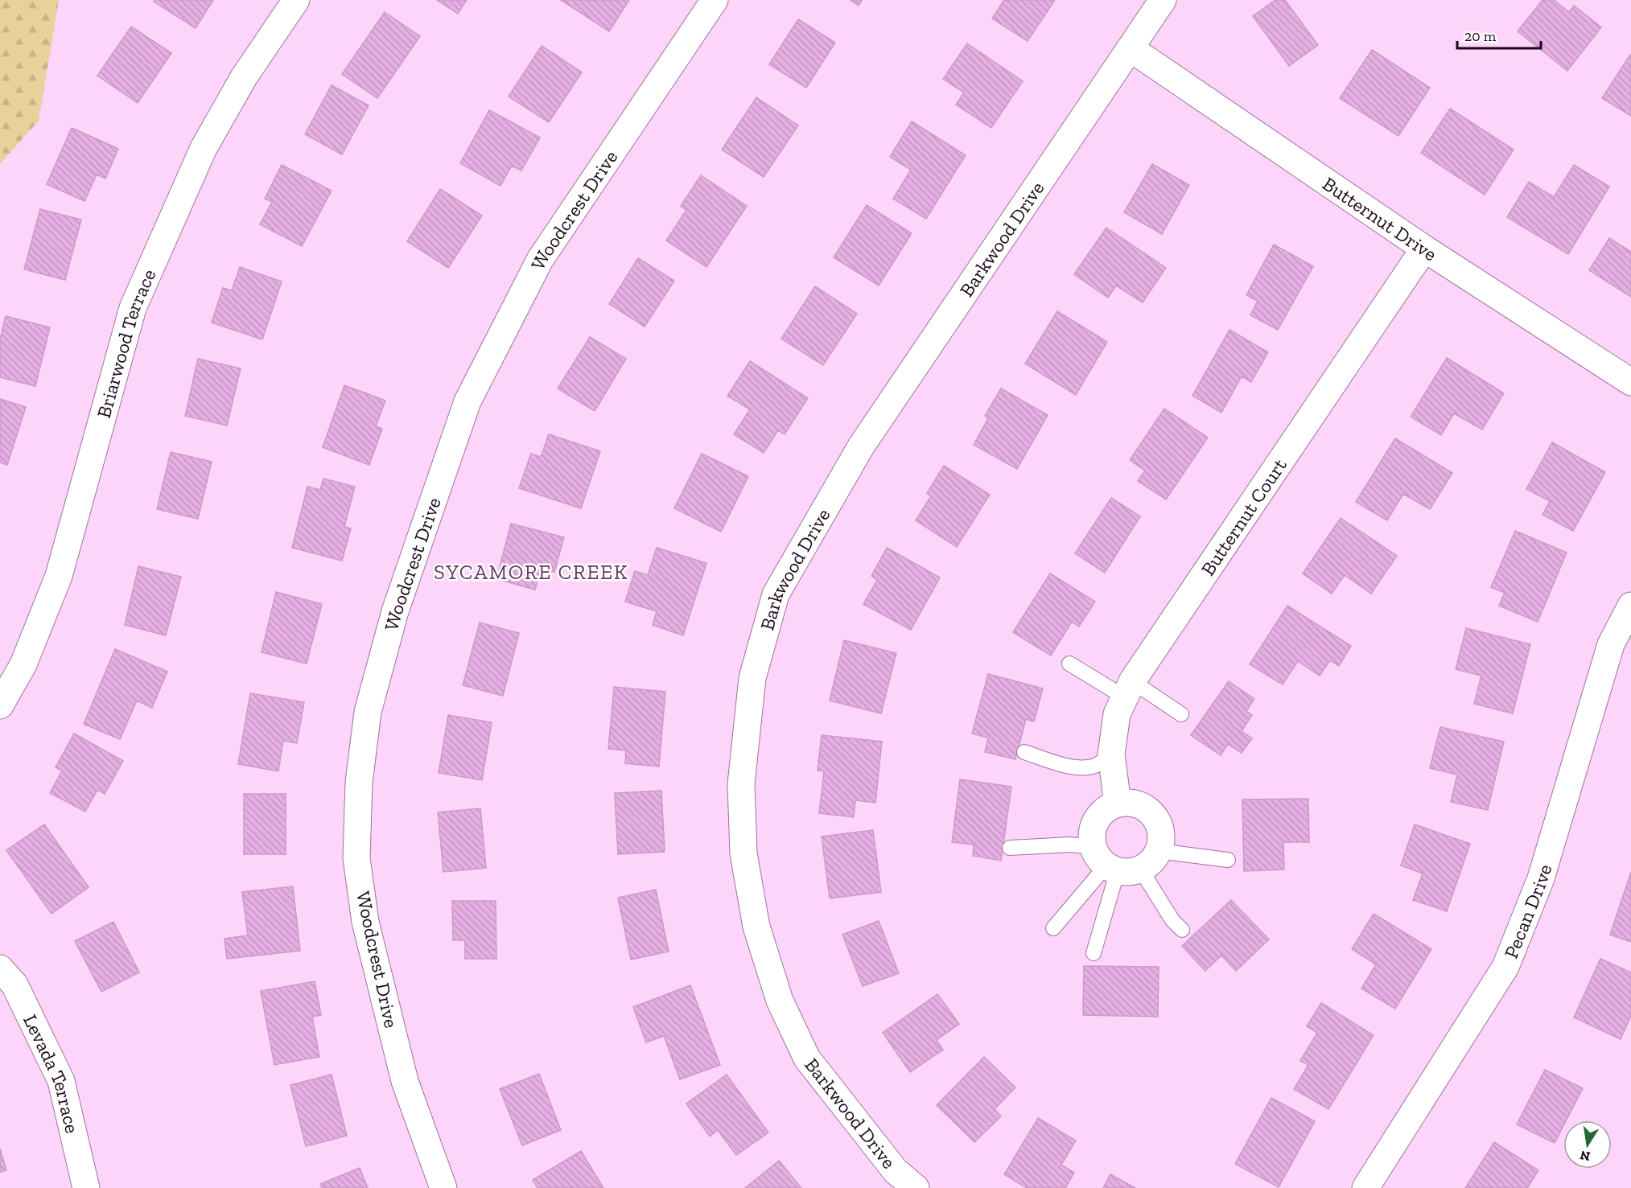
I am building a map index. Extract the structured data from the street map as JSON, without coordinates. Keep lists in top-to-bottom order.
{
  "streets": {
    "street": [
      "Woodcrest Drive",
      "Butternut Drive",
      "Barkwood Drive",
      "Briarwood Terrace",
      "Butternut Court",
      "Pecan Drive",
      "Levada Terrace"
    ]
  },
  "crossings": [
    ["Butternut Drive", "Barkwood Drive"],
    ["Butternut Drive", "Butternut Court"]
  ],
  "districts": ["SYCAMORE CREEK"],
  "scale_bar": "20 m",
  "north": "bottom"
}
